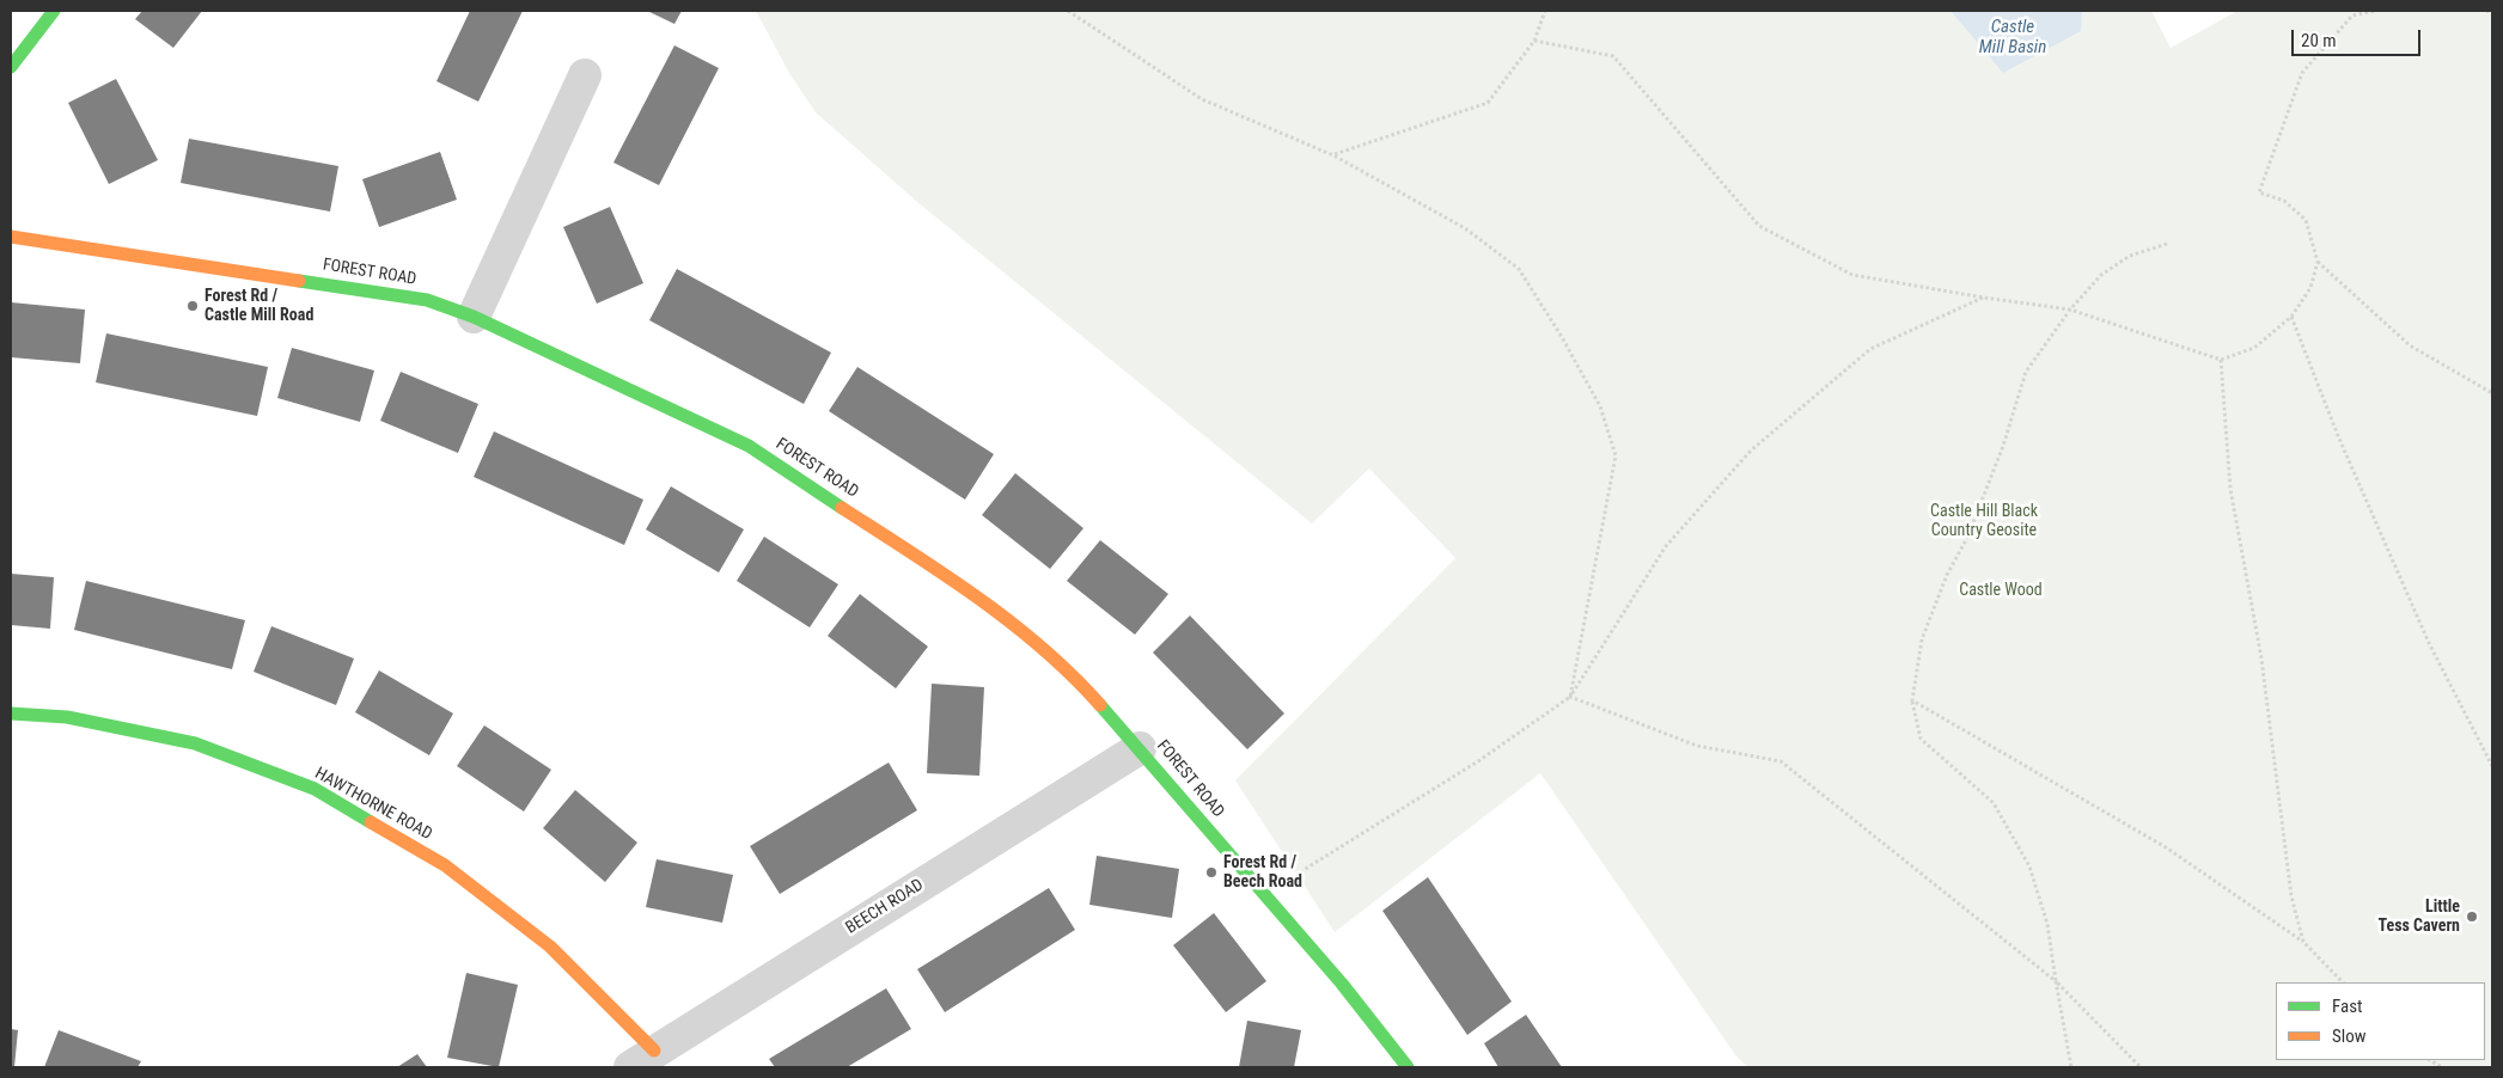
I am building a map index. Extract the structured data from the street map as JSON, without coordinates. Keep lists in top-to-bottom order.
{
  "streets": {
    "street": ["FOREST ROAD", "HAWTHORNE ROAD", "BEECH ROAD"]
  },
  "crossings": [
    ["FOREST ROAD", "BEECH ROAD"],
    ["HAWTHORNE ROAD", "BEECH ROAD"]
  ],
  "water": ["Castle Mill Basin"],
  "parks": ["Castle Hill Black Country Geosite", "Castle Wood"],
  "places": ["Forest Rd / Castle Mill Road", "Forest Rd / Beech Road", "Little Tess Cavern"],
  "legend": ["Fast", "Slow"],
  "scale_bar": "20 m"
}
